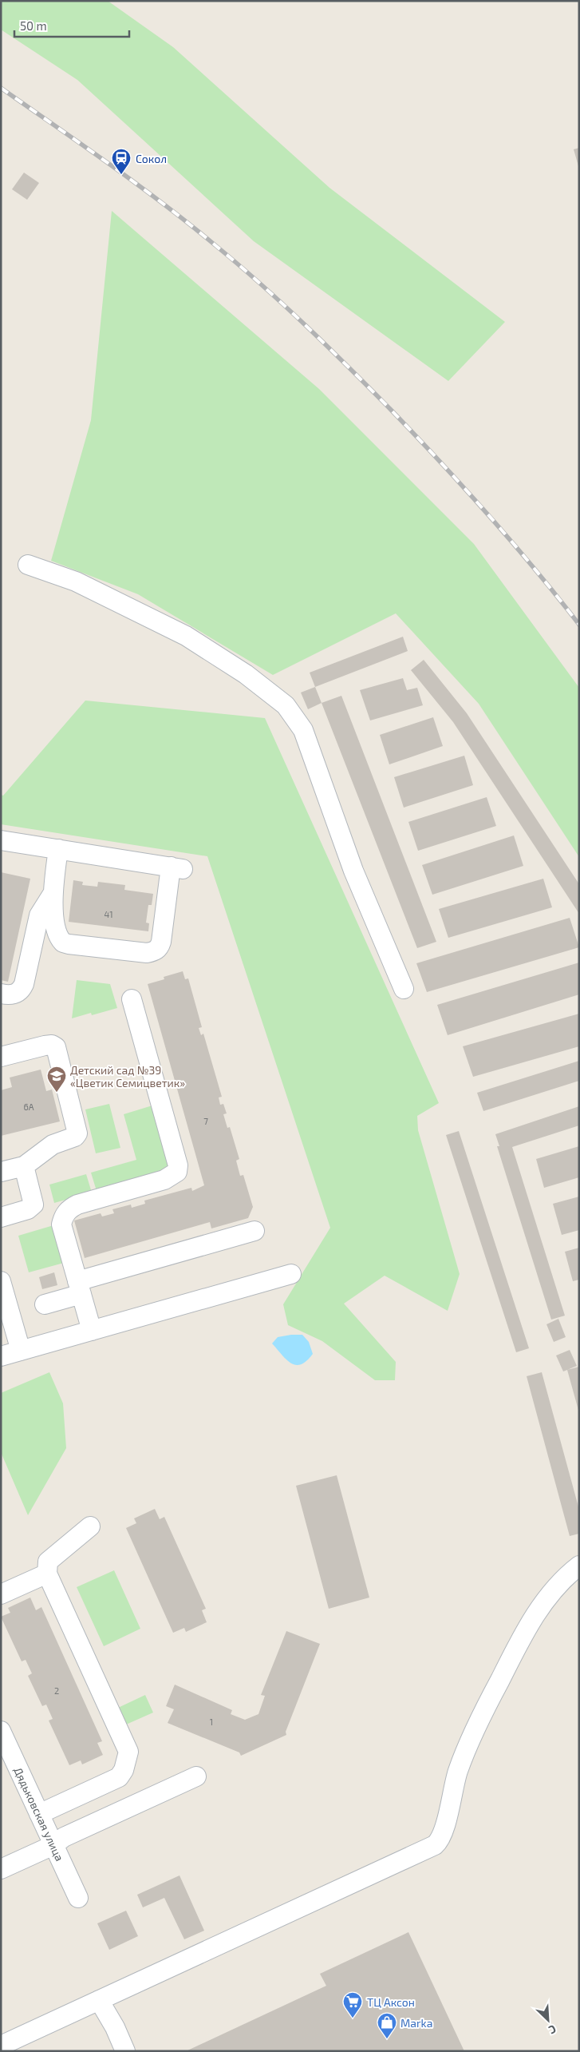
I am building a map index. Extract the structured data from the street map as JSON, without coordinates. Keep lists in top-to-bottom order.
{
  "streets": {
    "street": ["Дядьковская улица"]
  },
  "places": {
    "station": ["Сокол"],
    "school or university": ["Детский сад №39 «Цветик Семицветик»"],
    "supermarket": ["ТЦ Аксон"],
    "shop": ["Marka"]
  },
  "house_numbers": [
    "41",
    "6А",
    "7",
    "2",
    "1"
  ],
  "scale_bar": "50 m",
  "north": "bottom right"
}
